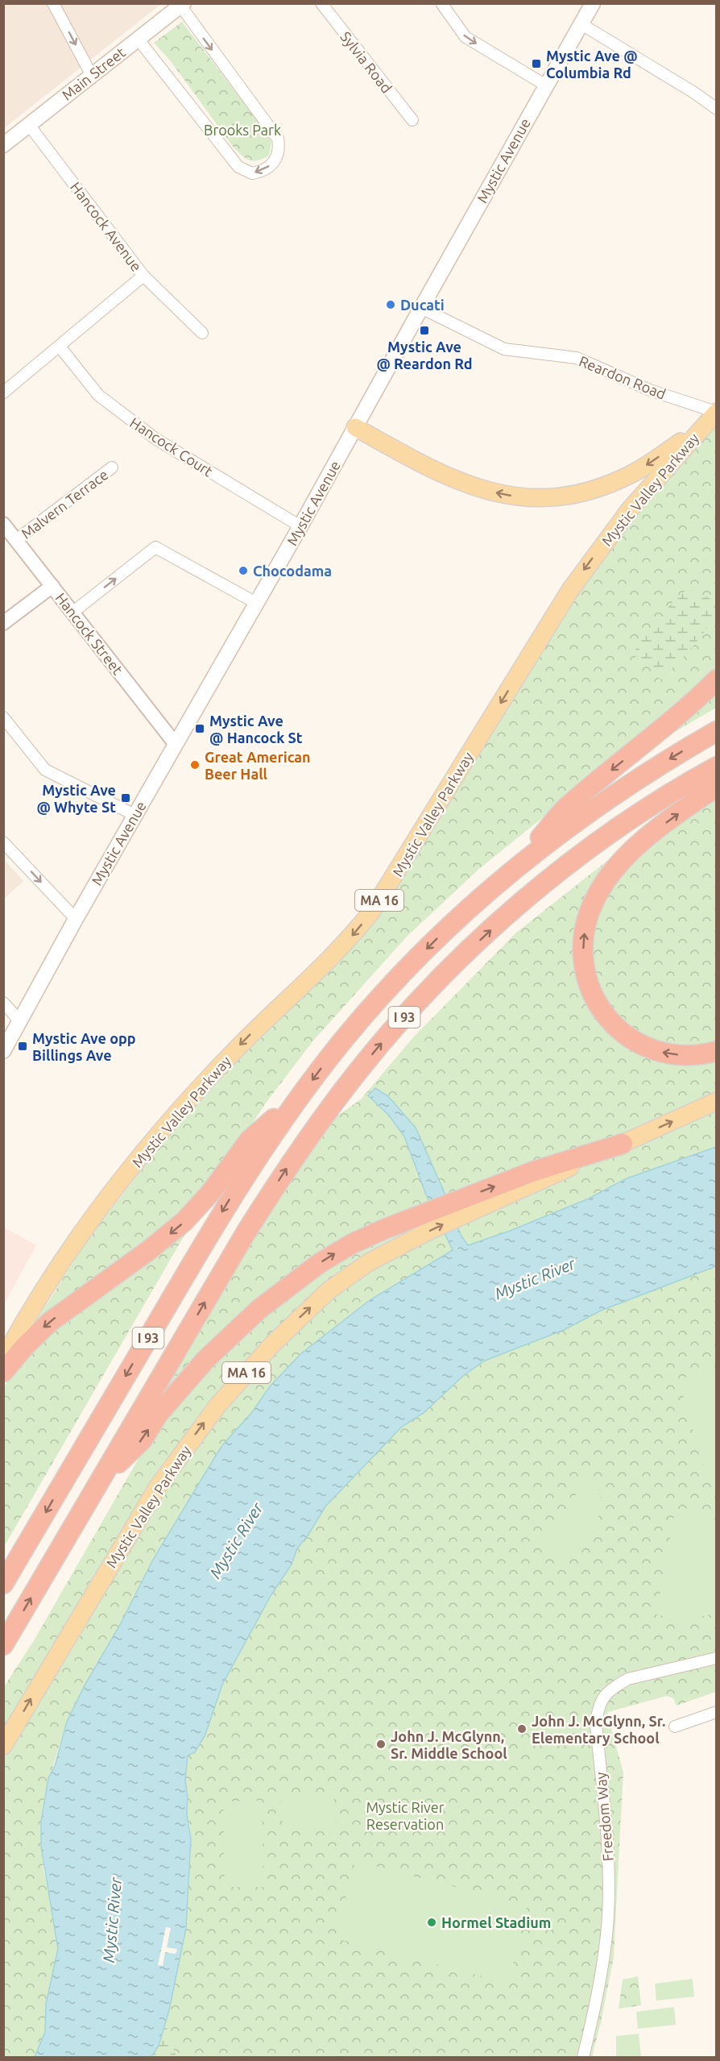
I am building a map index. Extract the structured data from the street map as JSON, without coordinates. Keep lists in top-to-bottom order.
{
  "streets": {
    "highway": ["I 93"],
    "main road": [
      "Main Street",
      "Mystic Avenue",
      "Mystic Valley Parkway",
      "MA 16"
    ],
    "street": [
      "Sylvia Road",
      "Hancock Avenue",
      "Reardon Road",
      "Hancock Court",
      "Malvern Terrace",
      "Hancock Street",
      "Freedom Way"
    ]
  },
  "crossings": [
    ["Main Street", "Hancock Avenue"],
    ["Mystic Avenue", "Reardon Road"],
    ["Mystic Avenue", "Hancock Court"],
    ["Mystic Avenue", "Hancock Street"],
    ["Hancock Avenue", "Hancock Court"],
    ["Reardon Road", "Mystic Valley Parkway"],
    ["Malvern Terrace", "Hancock Street"]
  ],
  "water": ["Mystic River"],
  "parks": ["Brooks Park", "Mystic River Reservation"],
  "places": {
    "transit": [
      "Mystic Ave @ Columbia Rd",
      "Mystic Ave @ Reardon Rd",
      "Mystic Ave @ Hancock St",
      "Mystic Ave @ Whyte St",
      "Mystic Ave opp Billings Ave"
    ],
    "other": [
      "Ducati",
      "Chocodama",
      "Great American Beer Hall",
      "John J. McGlynn, Sr. Elementary School",
      "John J. McGlynn, Sr. Middle School",
      "Hormel Stadium"
    ]
  }
}
